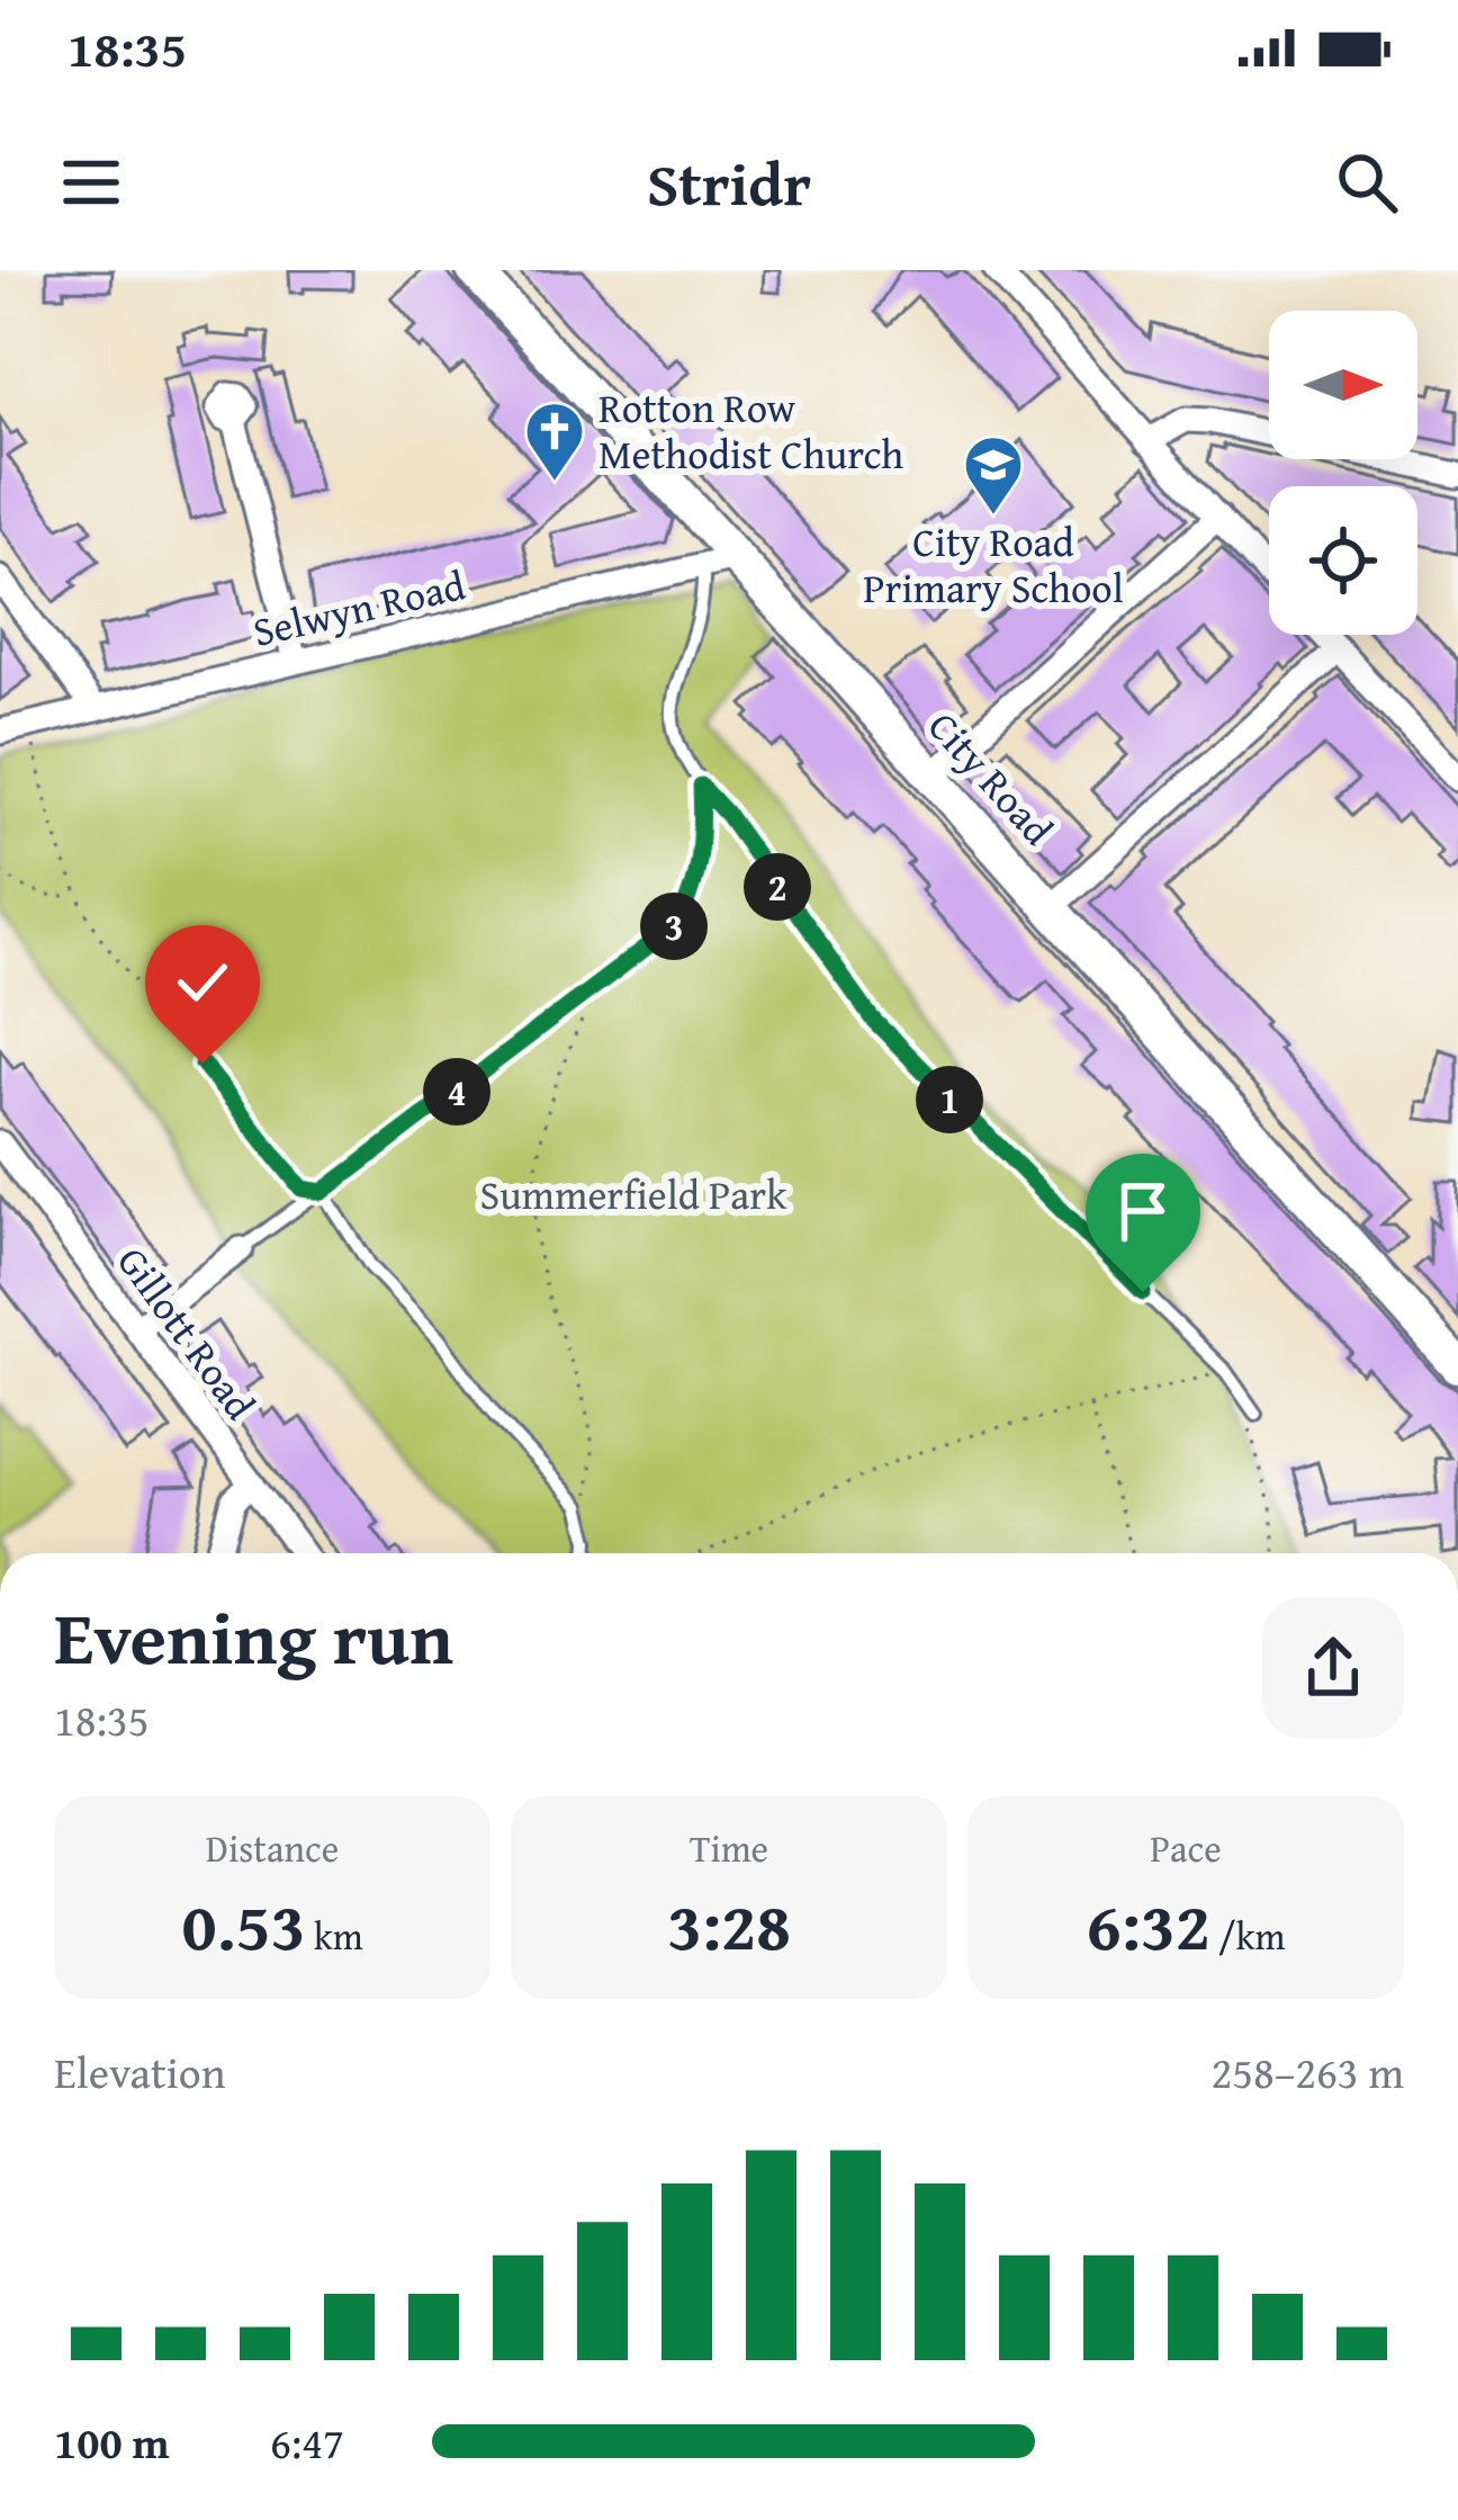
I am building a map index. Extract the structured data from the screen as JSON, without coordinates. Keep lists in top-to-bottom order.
{
  "streets": {
    "main road": ["City Road"],
    "street": ["Selwyn Road", "Gillott Road"]
  },
  "crossings": [
    ["Selwyn Road", "City Road"]
  ],
  "parks": ["Summerfield Park"],
  "places": {
    "church": ["Rotton Row Methodist Church"],
    "school or university": ["City Road Primary School"]
  },
  "north": "right",
  "page": {
    "status": "18:35",
    "header": "Stridr",
    "pins": [
      "2",
      "3",
      "4",
      "1"
    ],
    "heading": ["Evening run", "18:35"],
    "stats": [
      ["Distance", "0.53 km"],
      ["Time", "3:28"],
      ["Pace", "6:32 /km"]
    ],
    "chart": ["Elevation", "258–263 m"],
    "list": [
      {
        "name": "100 m",
        "note": "6:47"
      }
    ]
  }
}
